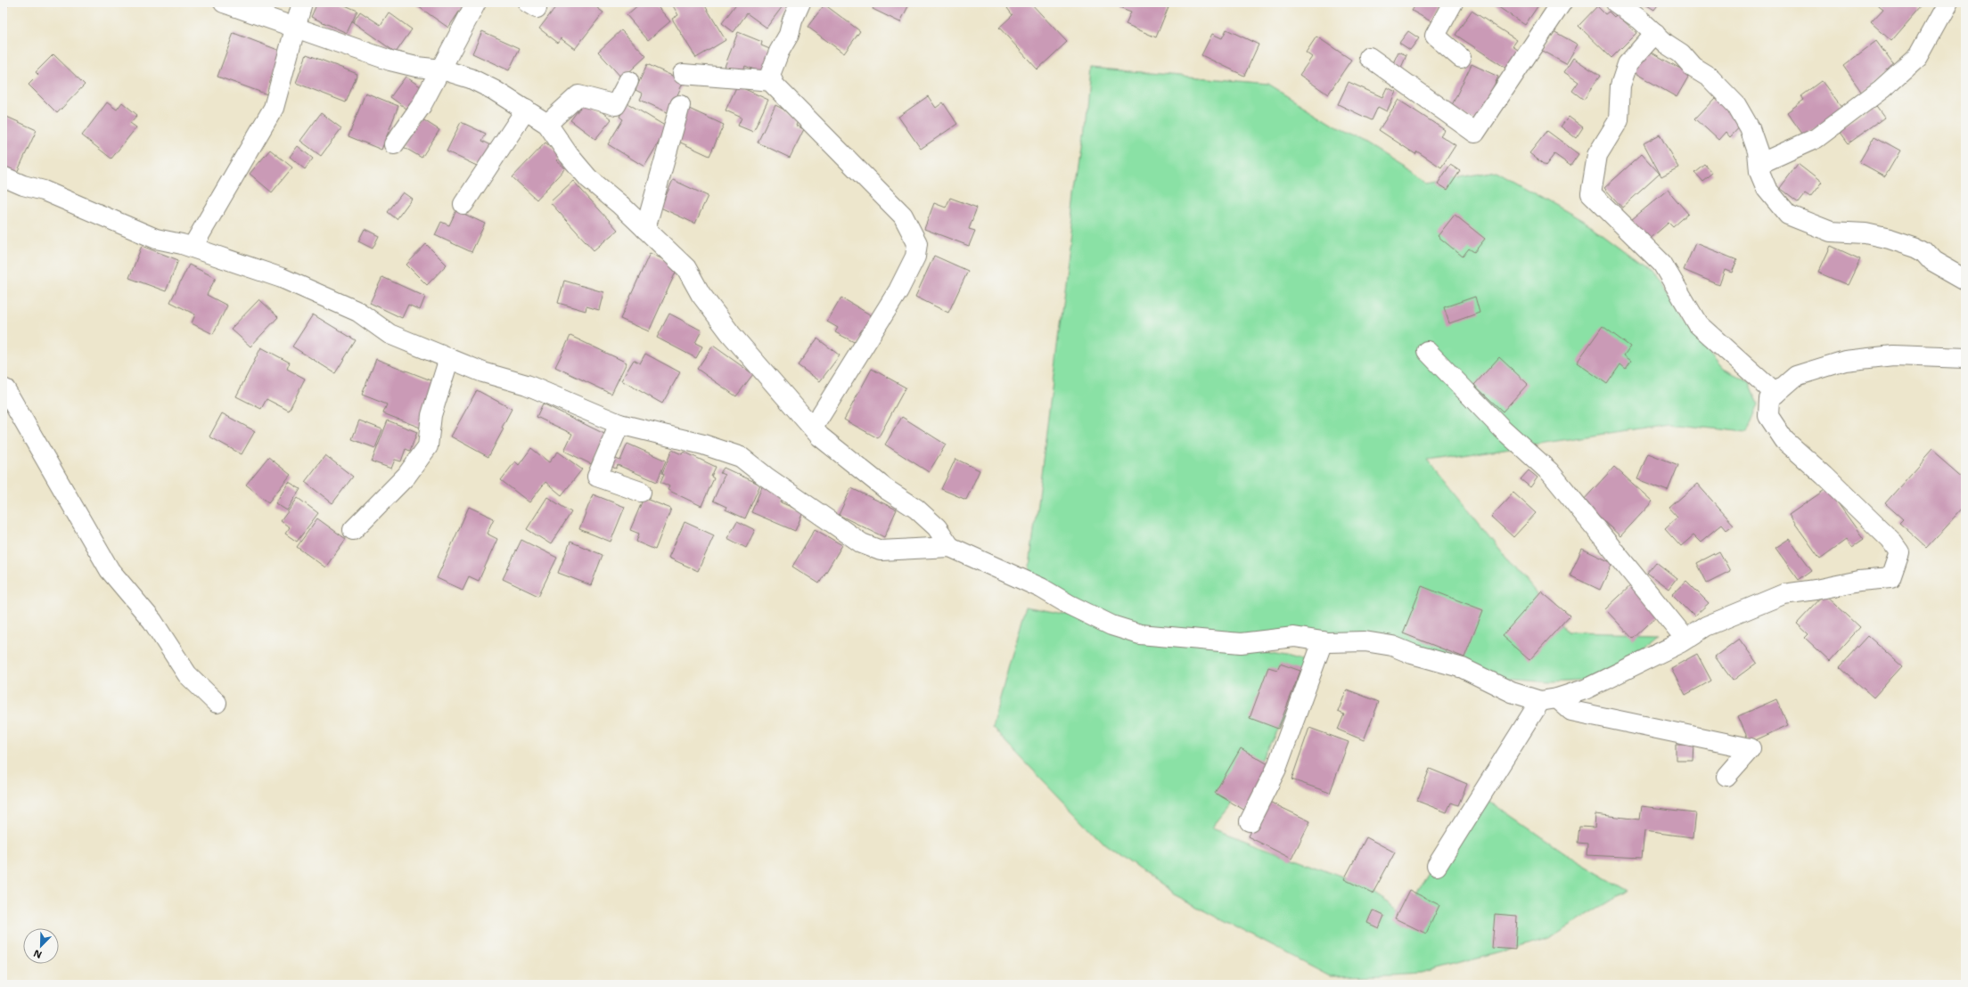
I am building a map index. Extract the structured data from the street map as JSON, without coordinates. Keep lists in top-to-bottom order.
{
  "north": "bottom left"
}
